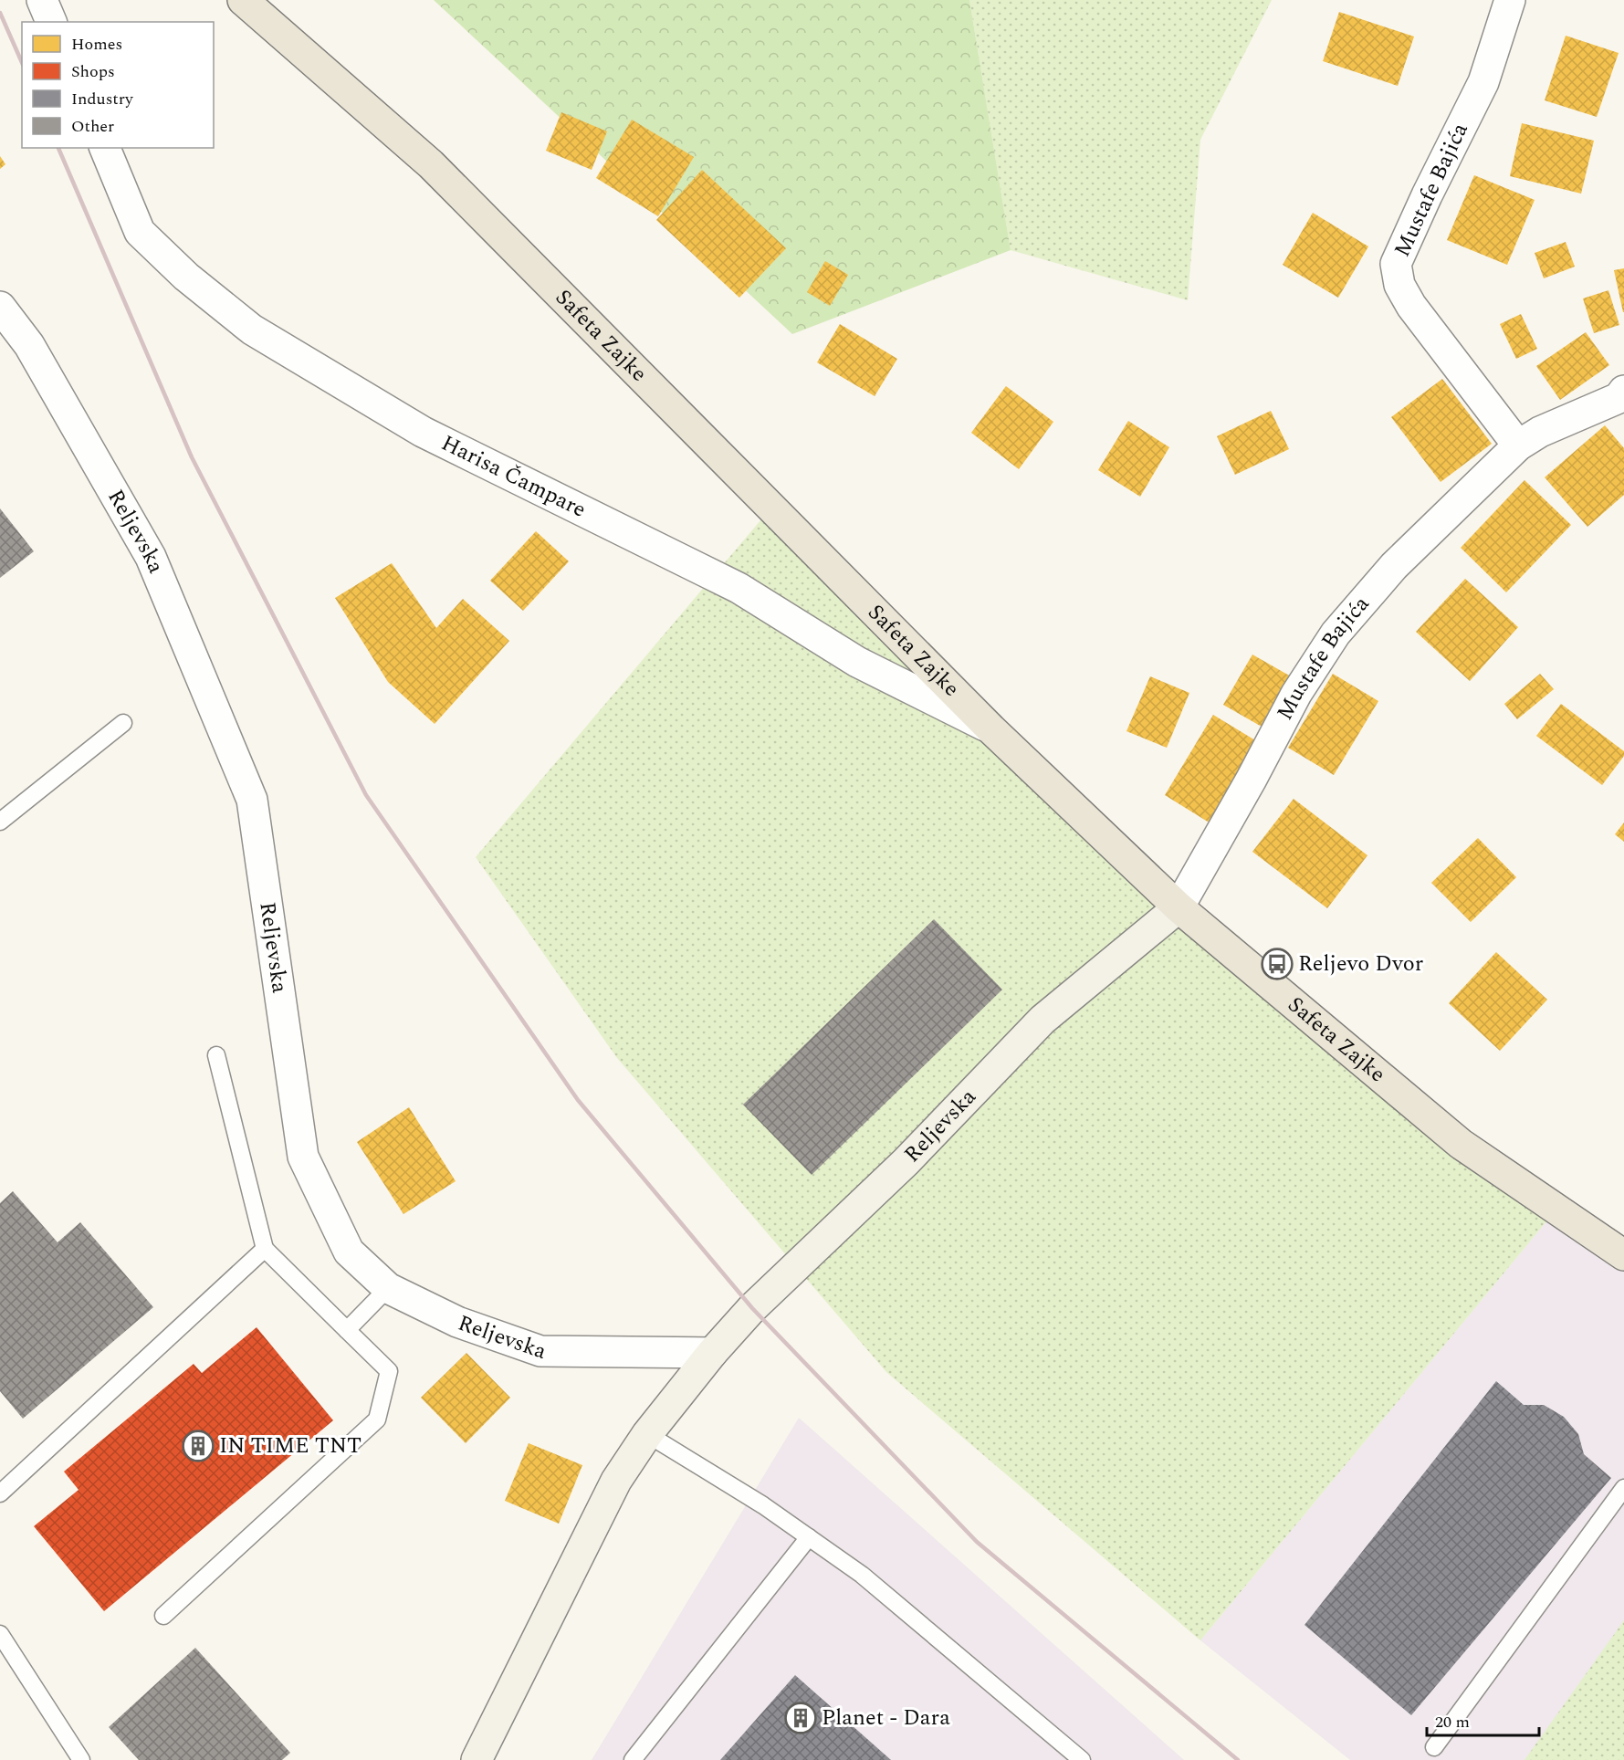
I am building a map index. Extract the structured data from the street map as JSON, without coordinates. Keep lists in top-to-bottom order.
{
  "streets": {
    "main road": ["Safeta Zajke", "Reljevska"],
    "street": ["Mustafe Bajića", "Harisa Čampare"]
  },
  "crossings": [
    ["Mustafe Bajića", "Safeta Zajke"],
    ["Mustafe Bajića", "Reljevska"],
    ["Safeta Zajke", "Harisa Čampare"],
    ["Safeta Zajke", "Reljevska"]
  ],
  "places": {
    "bus stop": ["Reljevo Dvor"],
    "building": ["IN TIME TNT", "Planet - Dara"]
  },
  "legend": [
    "Homes",
    "Shops",
    "Industry",
    "Other"
  ],
  "scale_bar": "20 m"
}
